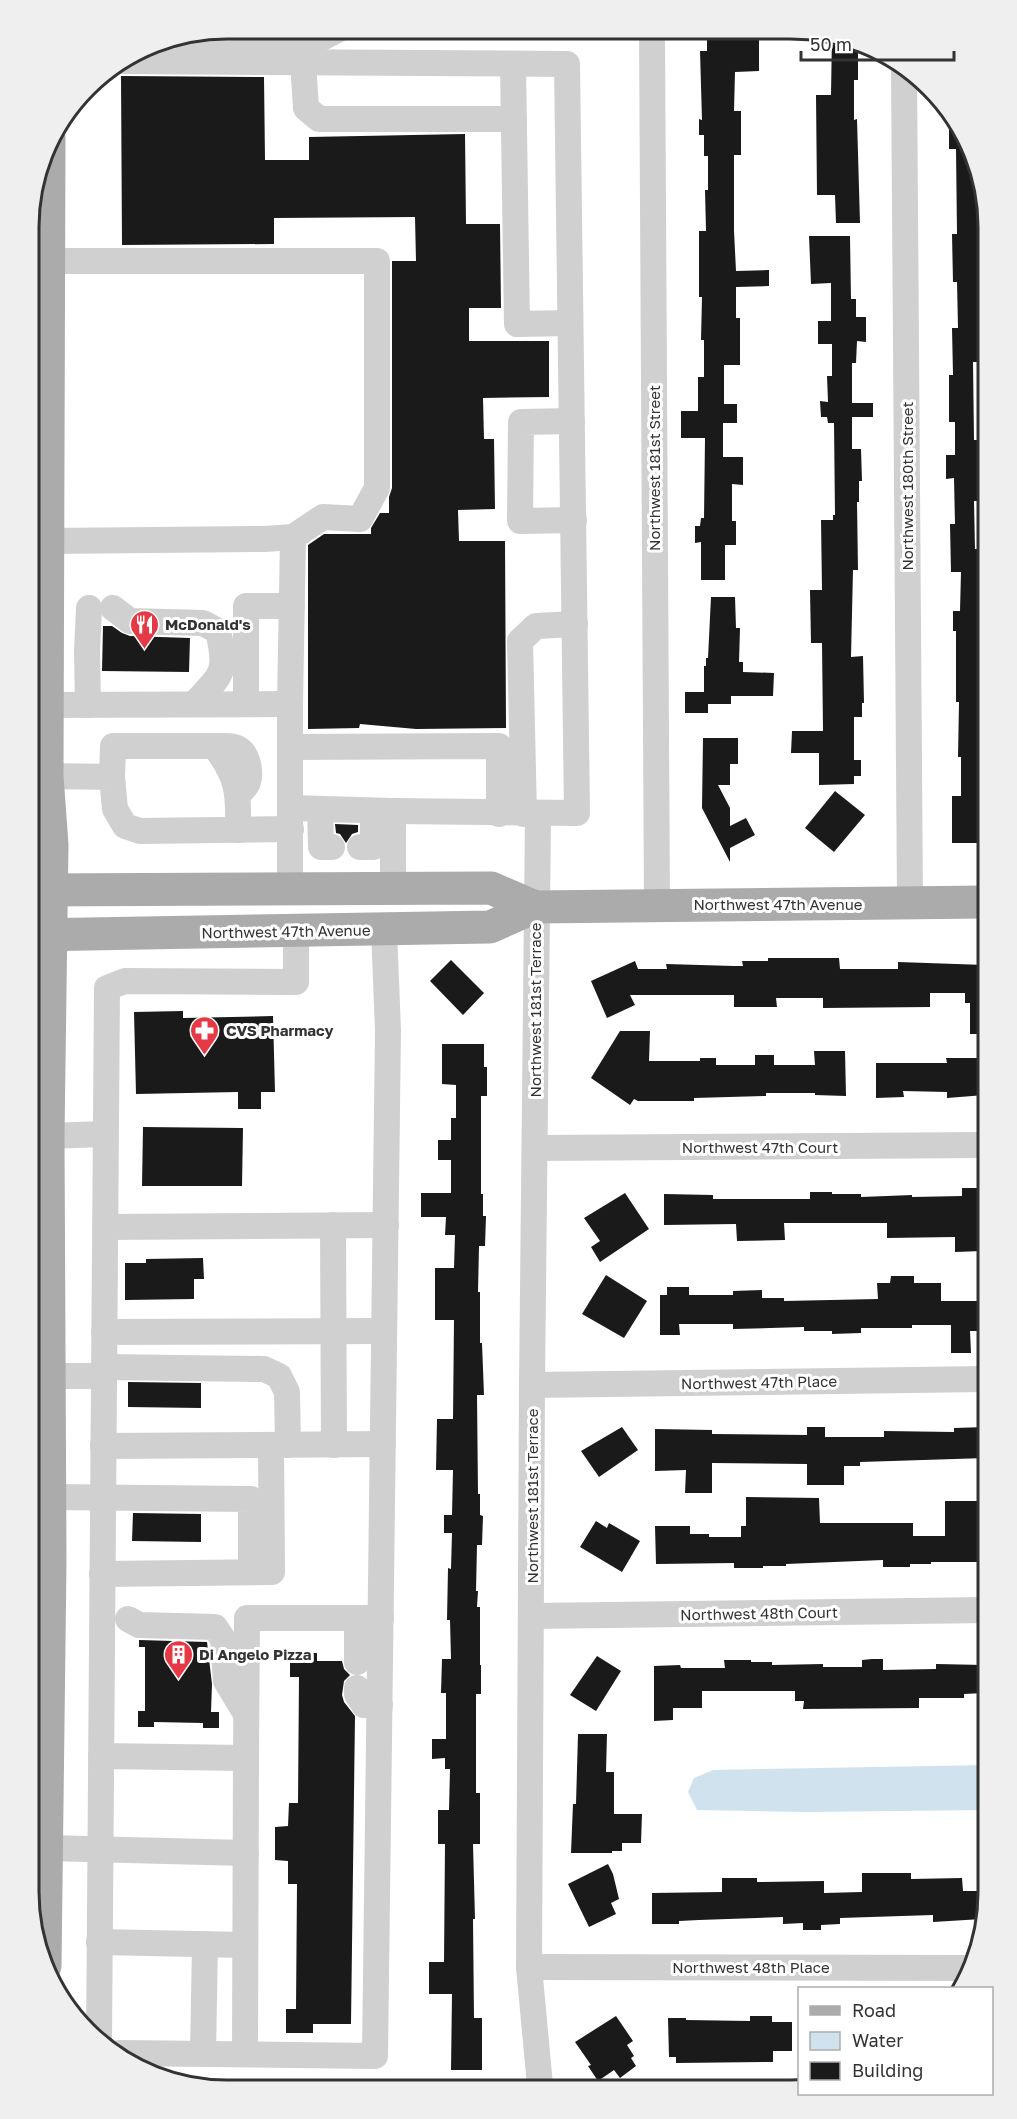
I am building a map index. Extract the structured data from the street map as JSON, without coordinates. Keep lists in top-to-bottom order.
{
  "streets": {
    "main road": ["Northwest 47th Avenue"],
    "street": [
      "Northwest 181st Street",
      "Northwest 180th Street",
      "Northwest 181st Terrace",
      "Northwest 47th Court",
      "Northwest 47th Place",
      "Northwest 48th Court",
      "Northwest 48th Place"
    ]
  },
  "crossings": [
    ["Northwest 181st Street", "Northwest 47th Avenue"],
    ["Northwest 180th Street", "Northwest 47th Avenue"],
    ["Northwest 47th Avenue", "Northwest 181st Terrace"],
    ["Northwest 181st Terrace", "Northwest 47th Court"],
    ["Northwest 181st Terrace", "Northwest 47th Place"],
    ["Northwest 181st Terrace", "Northwest 48th Court"],
    ["Northwest 181st Terrace", "Northwest 48th Place"]
  ],
  "places": {
    "restaurant": ["McDonald's"],
    "pharmacy": ["CVS Pharmacy"],
    "building": ["Di Angelo Pizza"]
  },
  "legend": ["Road", "Water", "Building"],
  "scale_bar": "50 m"
}
